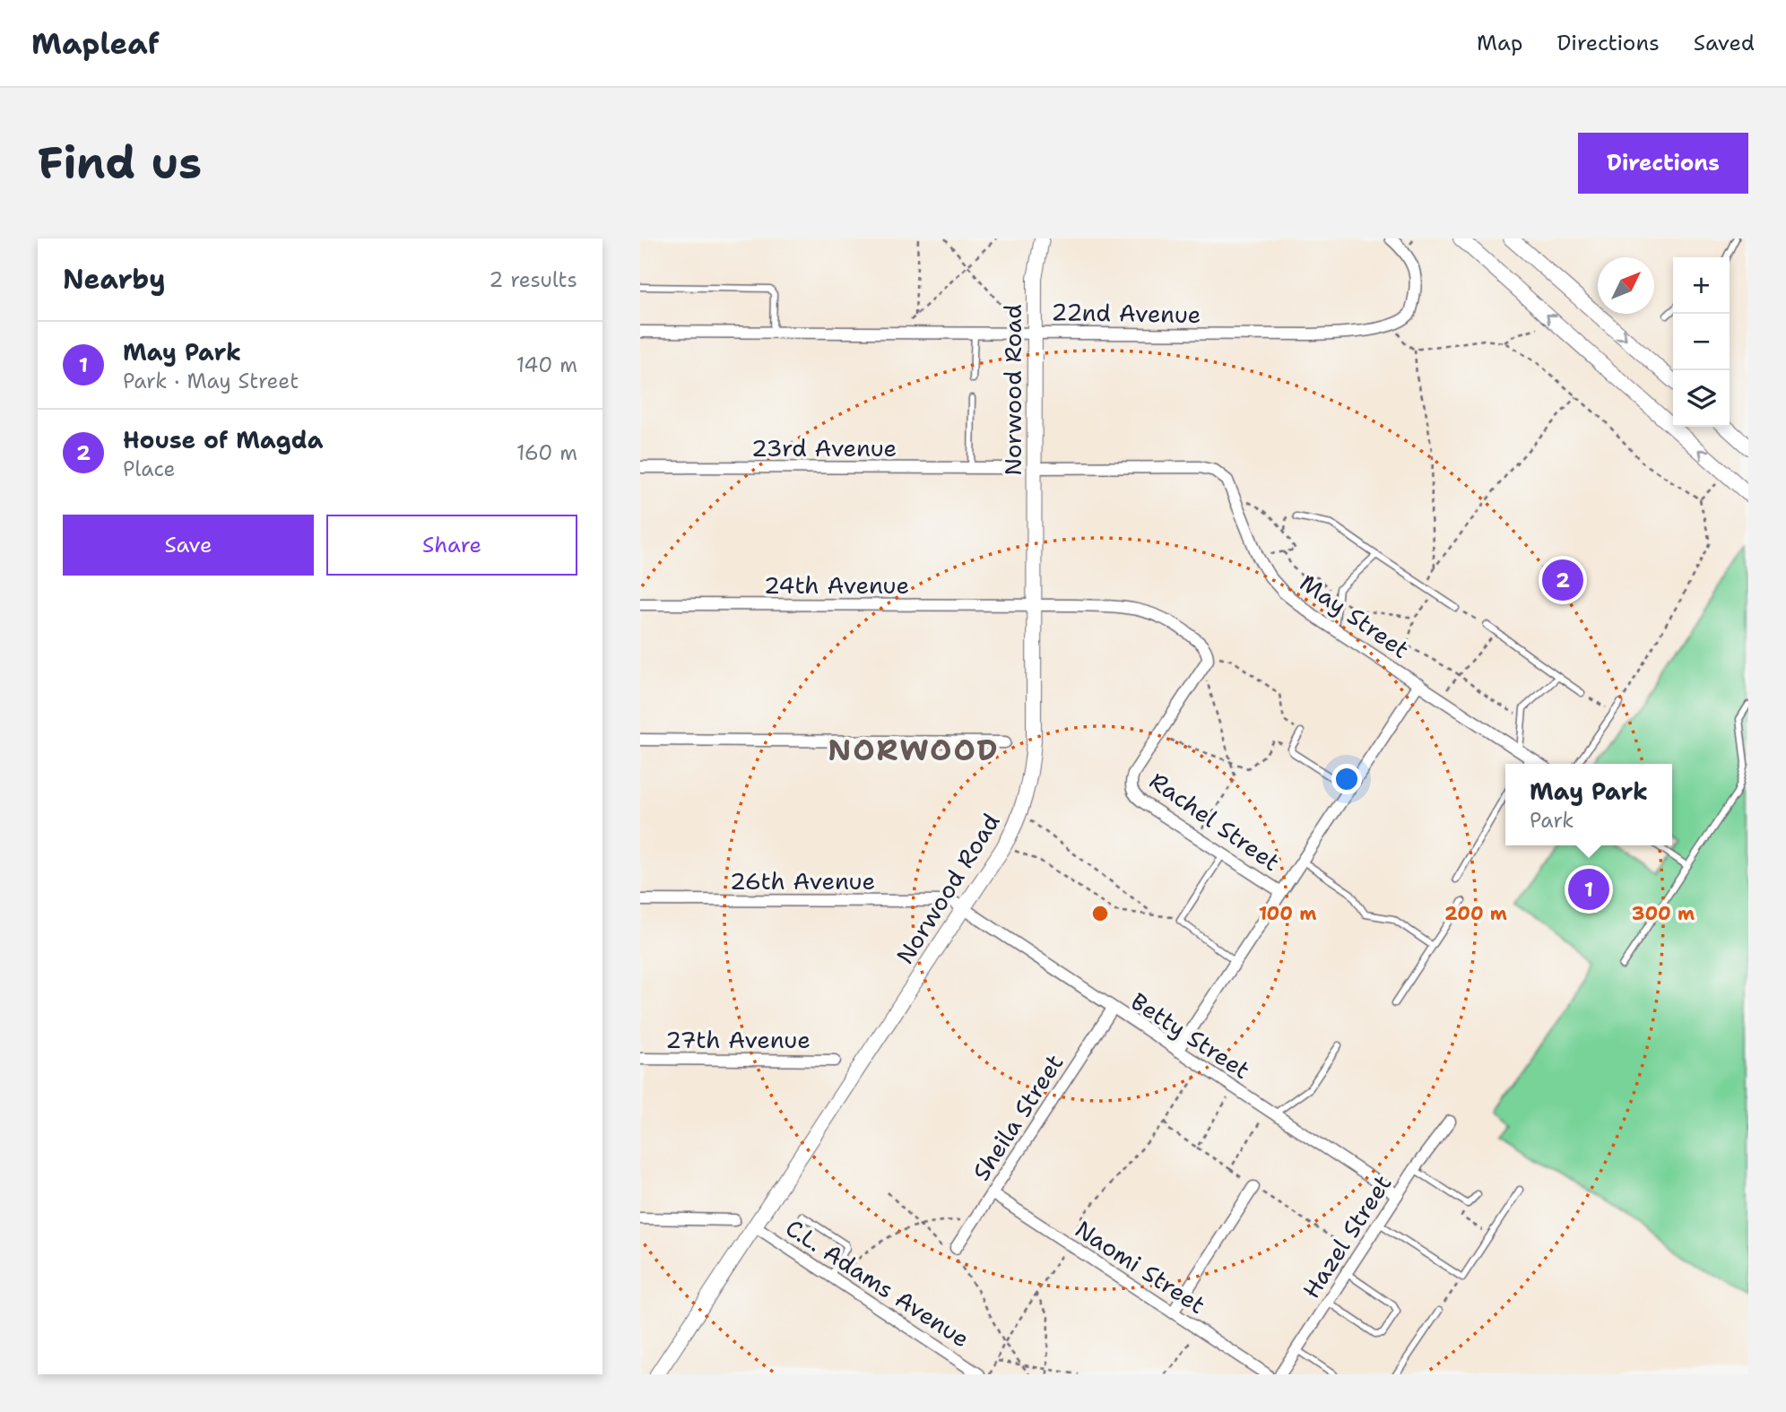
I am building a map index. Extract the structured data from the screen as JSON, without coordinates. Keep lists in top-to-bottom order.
{
  "streets": {
    "street": [
      "22nd Avenue",
      "Norwood Road",
      "23rd Avenue",
      "24th Avenue",
      "May Street",
      "Rachel Street",
      "26th Avenue",
      "Betty Street",
      "27th Avenue",
      "Sheila Street",
      "Hazel Street",
      "Naomi Street",
      "C.L. Adams Avenue"
    ]
  },
  "crossings": [
    ["22nd Avenue", "Norwood Road"],
    ["Norwood Road", "24th Avenue"],
    ["Norwood Road", "May Street"],
    ["Norwood Road", "26th Avenue"],
    ["Norwood Road", "Betty Street"],
    ["Norwood Road", "C.L. Adams Avenue"],
    ["26th Avenue", "Betty Street"],
    ["Betty Street", "Sheila Street"],
    ["Betty Street", "Hazel Street"],
    ["Sheila Street", "Naomi Street"]
  ],
  "districts": ["NORWOOD"],
  "north": "top right",
  "page": {
    "header": "Mapleaf",
    "nav": ["Map", "Directions", "Saved"],
    "buttons": [
      "Directions",
      ["Save", "Share"]
    ],
    "title": "Find us",
    "heading": ["Nearby", "2 results"],
    "map_buttons": ["+", "−"],
    "list": [
      {
        "mark": "1",
        "name": "May Park",
        "note": "Park · May Street",
        "value": "140 m"
      },
      {
        "mark": "2",
        "name": "House of Magda",
        "note": "Place",
        "value": "160 m"
      }
    ],
    "pins": ["2", "1"],
    "popup": ["May Park", "Park"]
  },
  "rings": ["100 m", "200 m", "300 m"]
}
